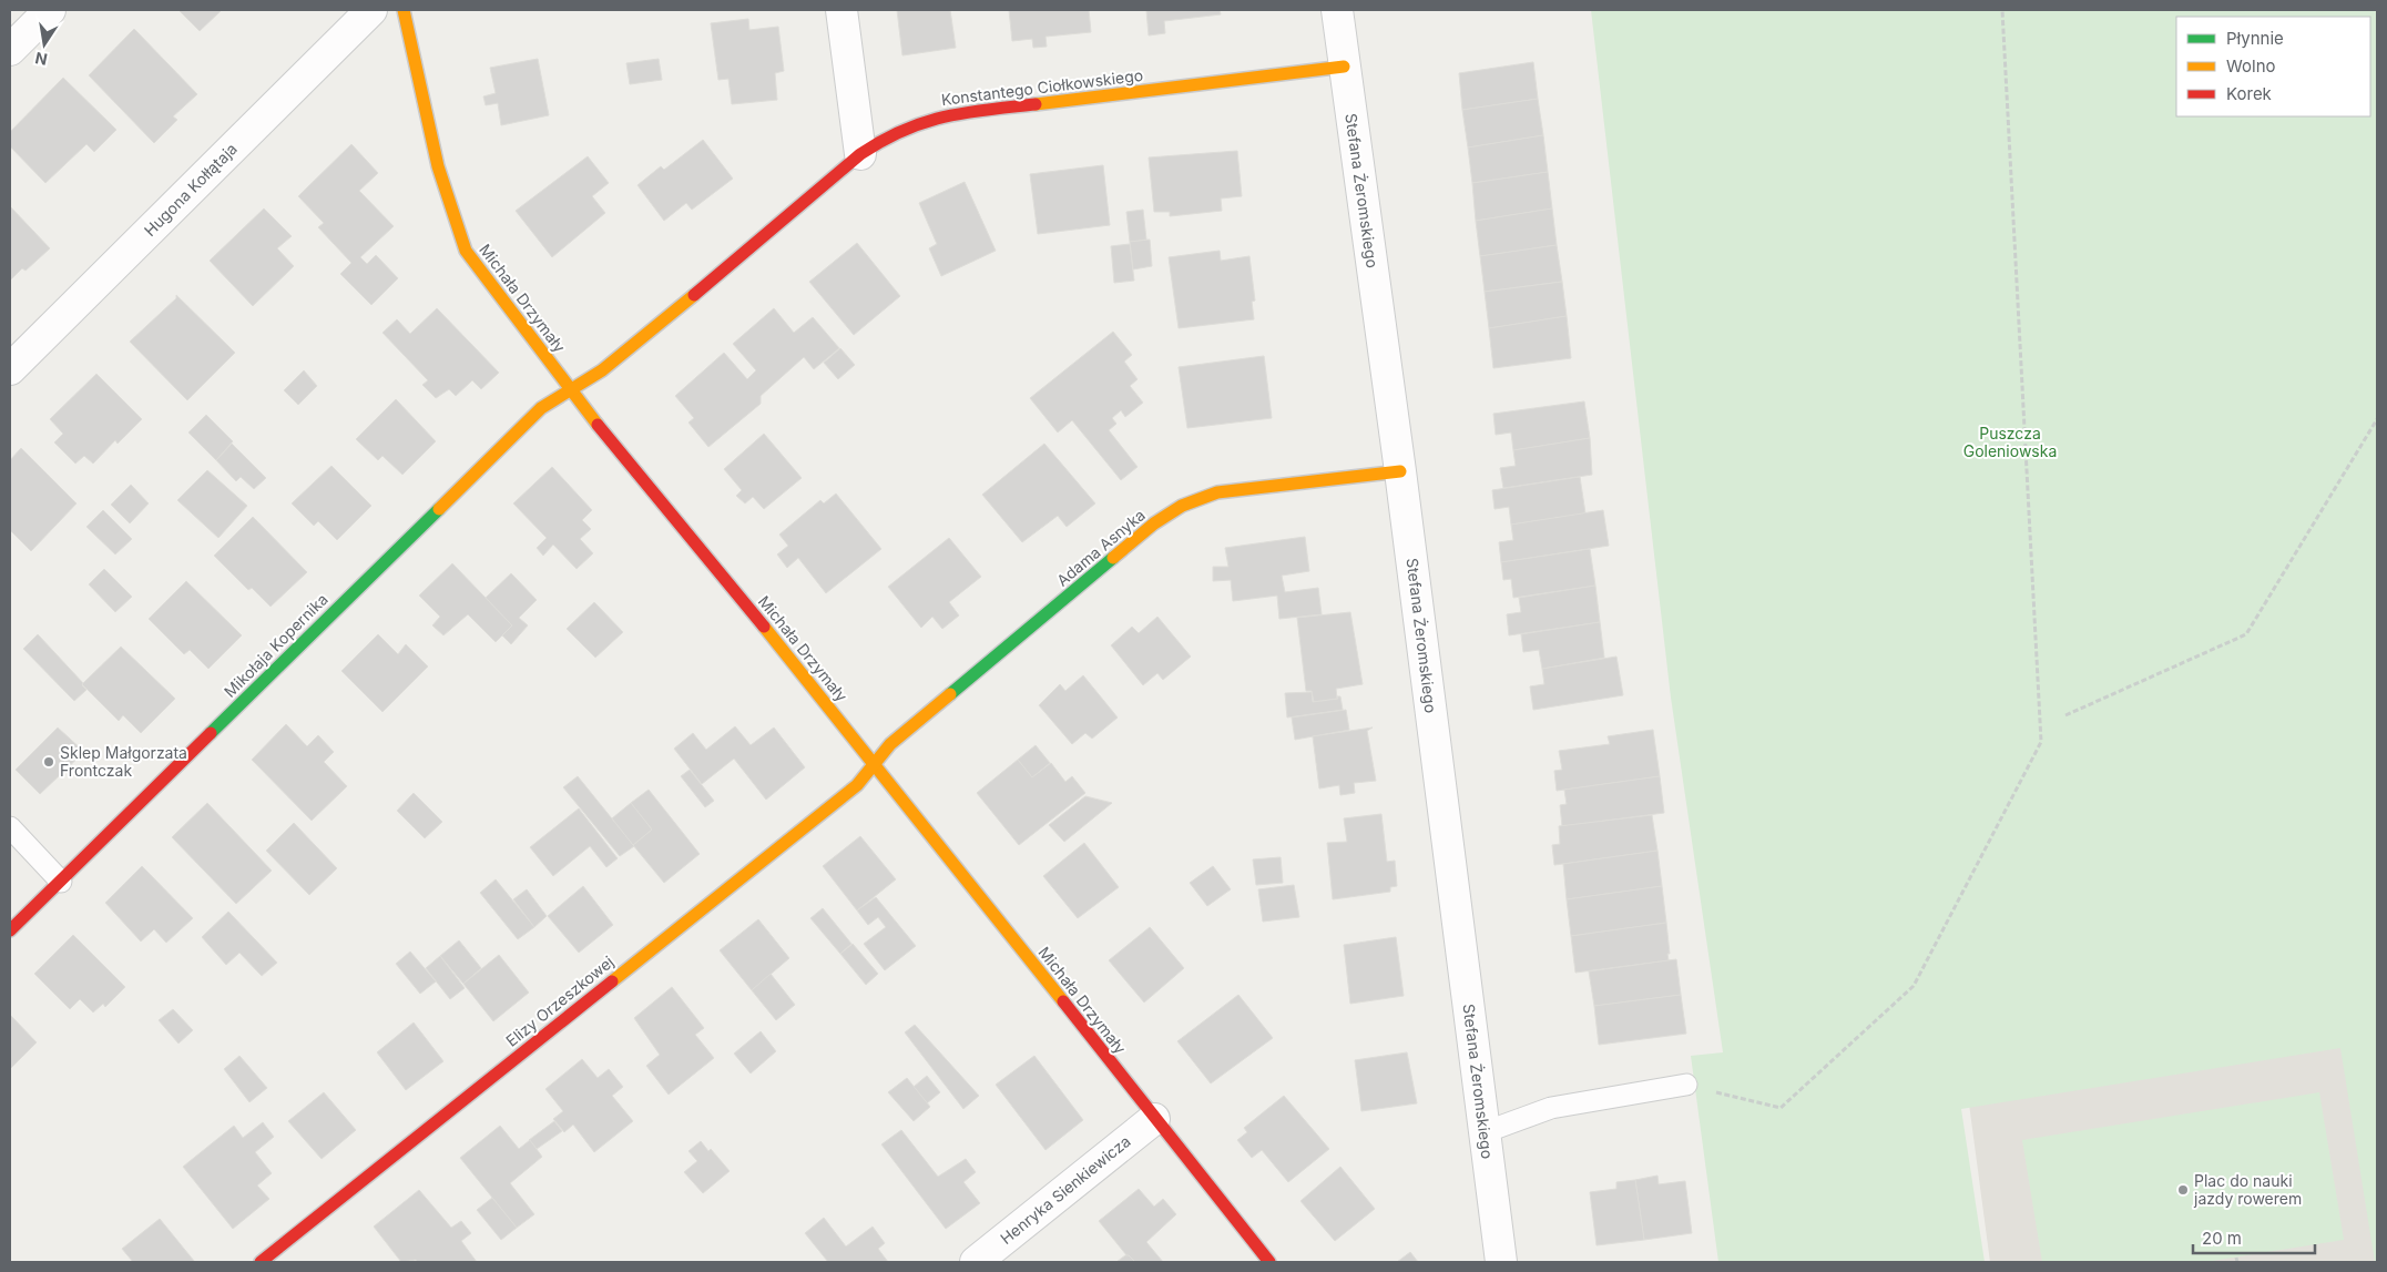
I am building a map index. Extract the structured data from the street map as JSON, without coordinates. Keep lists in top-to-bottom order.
{
  "streets": {
    "street": [
      "Konstantego Ciołkowskiego",
      "Hugona Kołłątaja",
      "Stefana Żeromskiego",
      "Michała Drzymały",
      "Adama Asnyka",
      "Mikołaja Kopernika",
      "Elizy Orzeszkowej",
      "Henryka Sienkiewicza"
    ]
  },
  "crossings": [
    ["Konstantego Ciołkowskiego", "Stefana Żeromskiego"],
    ["Konstantego Ciołkowskiego", "Michała Drzymały"],
    ["Konstantego Ciołkowskiego", "Mikołaja Kopernika"],
    ["Stefana Żeromskiego", "Adama Asnyka"],
    ["Michała Drzymały", "Adama Asnyka"],
    ["Michała Drzymały", "Mikołaja Kopernika"],
    ["Michała Drzymały", "Elizy Orzeszkowej"],
    ["Michała Drzymały", "Henryka Sienkiewicza"],
    ["Adama Asnyka", "Elizy Orzeszkowej"]
  ],
  "parks": ["Puszcza Goleniowska"],
  "places": ["Sklep Małgorzata Frontczak", "Plac do nauki jazdy rowerem"],
  "legend": ["Płynnie", "Wolno", "Korek"],
  "scale_bar": "20 m",
  "north": "bottom"
}
